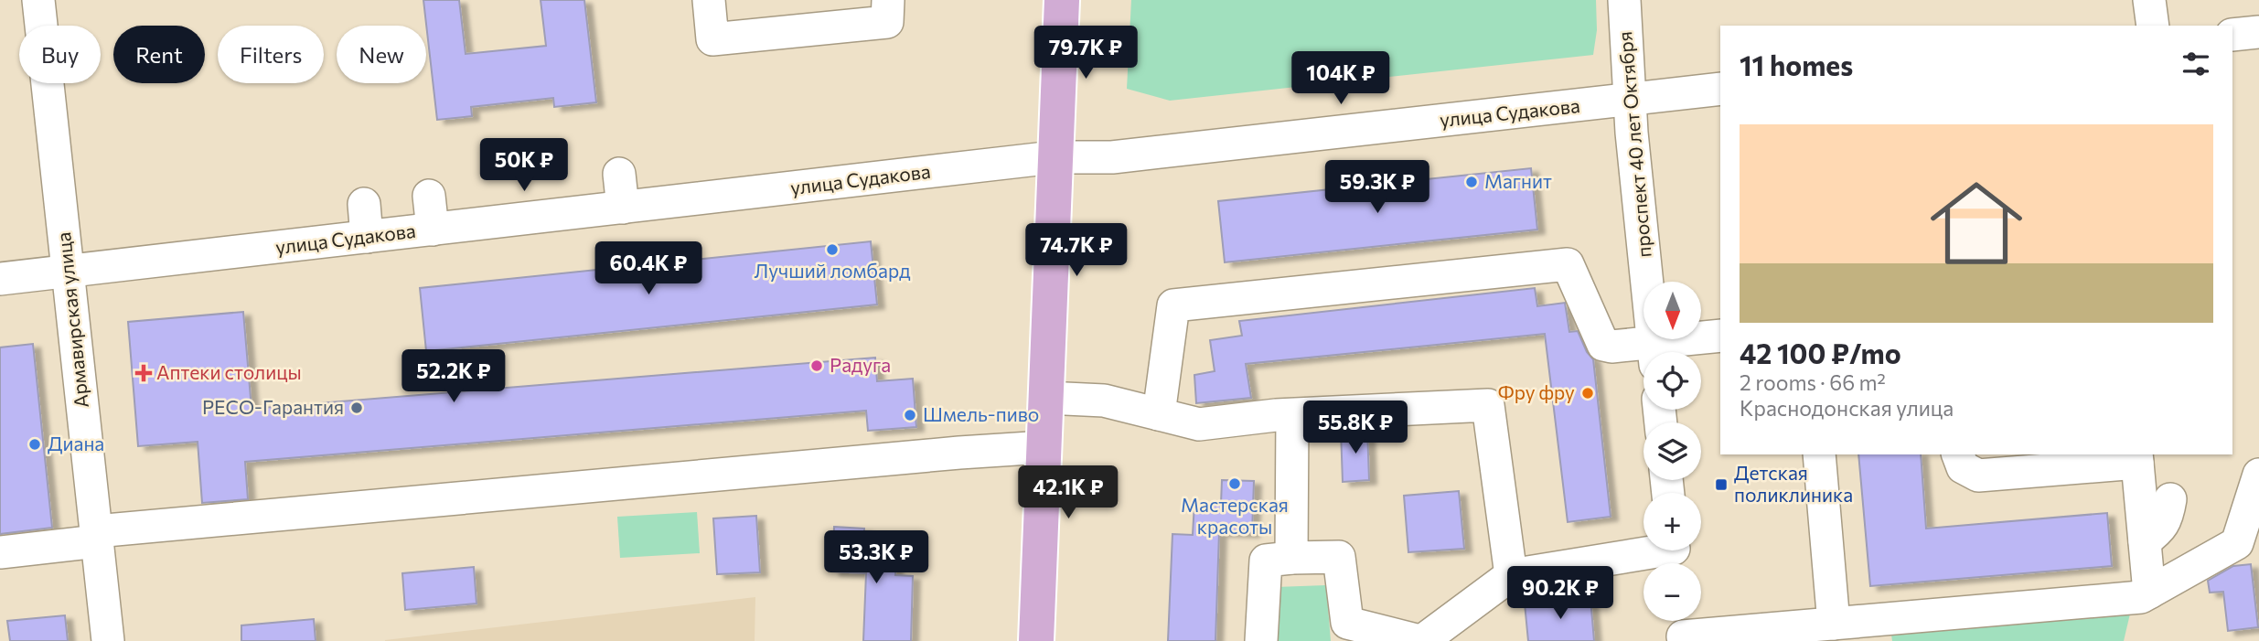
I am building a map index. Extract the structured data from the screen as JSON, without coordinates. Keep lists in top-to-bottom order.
{
  "streets": {
    "street": ["улица Судакова", "проспект 40 лет Октября", "Армавирская улица"]
  },
  "crossings": [
    ["улица Судакова", "проспект 40 лет Октября"],
    ["улица Судакова", "Армавирская улица"]
  ],
  "places": {
    "other": [
      "Магнит",
      "Лучший ломбард",
      "Радуга",
      "Фру фру",
      "РЕСО-Гарантия",
      "Шмель-пиво",
      "Диана",
      "Мастерская красоты"
    ],
    "health": ["Аптеки столицы"],
    "transit": ["Детская поликлиника"]
  },
  "north": "bottom",
  "page": {
    "price": [
      "79.7K ₽",
      "104K ₽",
      "50K ₽",
      "59.3K ₽",
      "74.7K ₽",
      "60.4K ₽",
      "52.2K ₽",
      "55.8K ₽",
      "42.1K ₽",
      "53.3K ₽",
      "90.2K ₽"
    ],
    "chip": [
      "Buy",
      "Rent",
      "Filters",
      "New"
    ],
    "heading": "11 homes",
    "list": [
      {
        "name": "42 100 ₽/mo",
        "note": "2 rooms · 66 m² · Краснодонская улица"
      }
    ],
    "map_buttons": ["+", "−"]
  }
}
